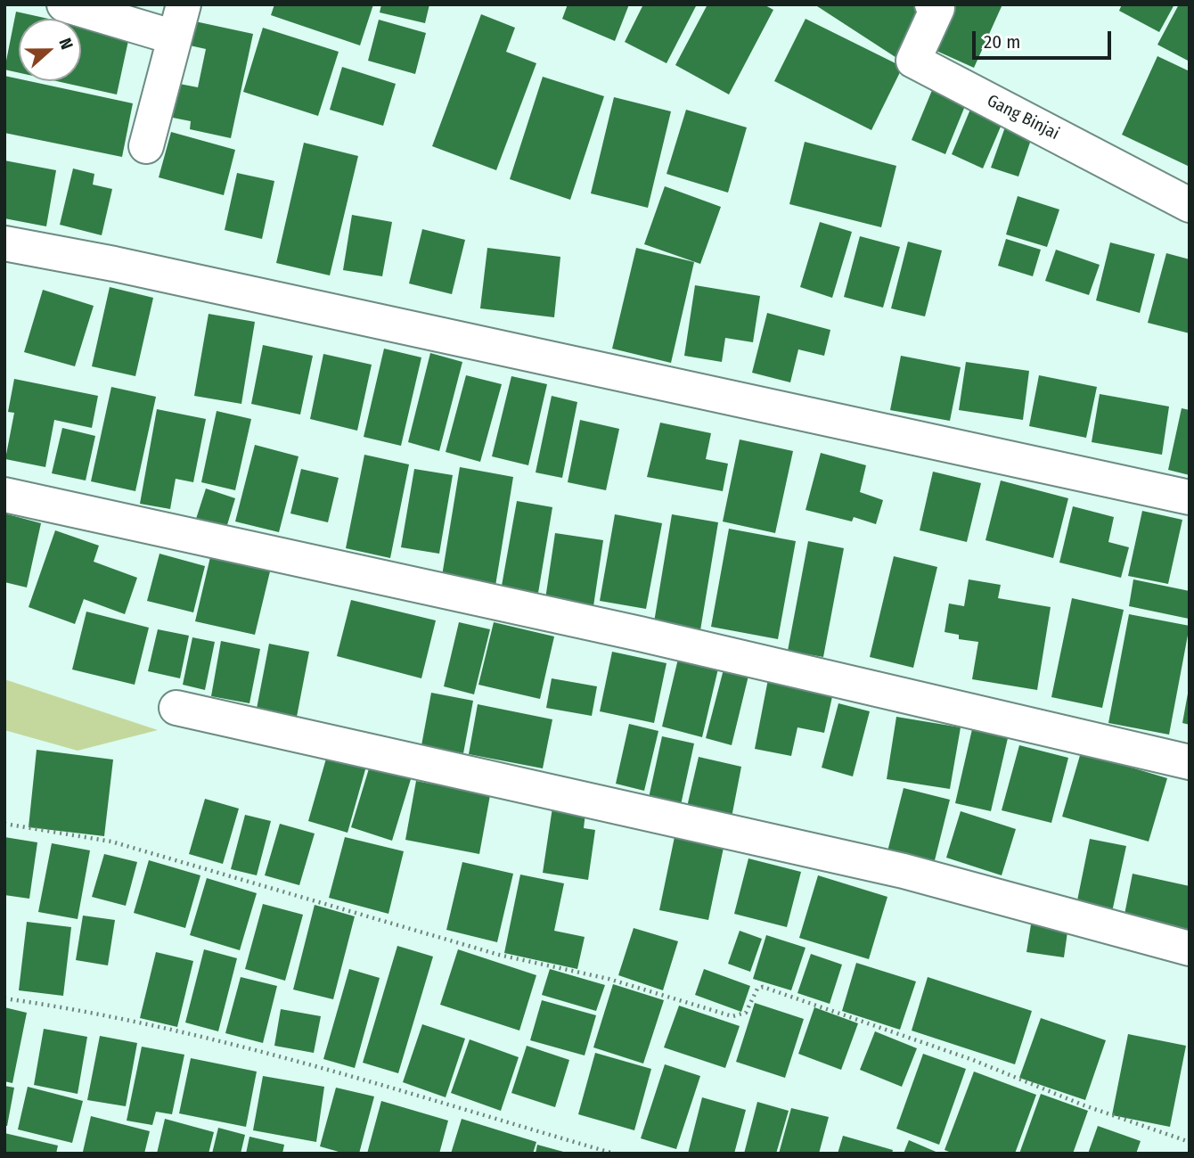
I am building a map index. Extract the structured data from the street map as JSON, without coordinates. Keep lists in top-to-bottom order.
{
  "streets": {
    "street": ["Gang Binjai"]
  },
  "scale_bar": "20 m",
  "north": "right"
}
